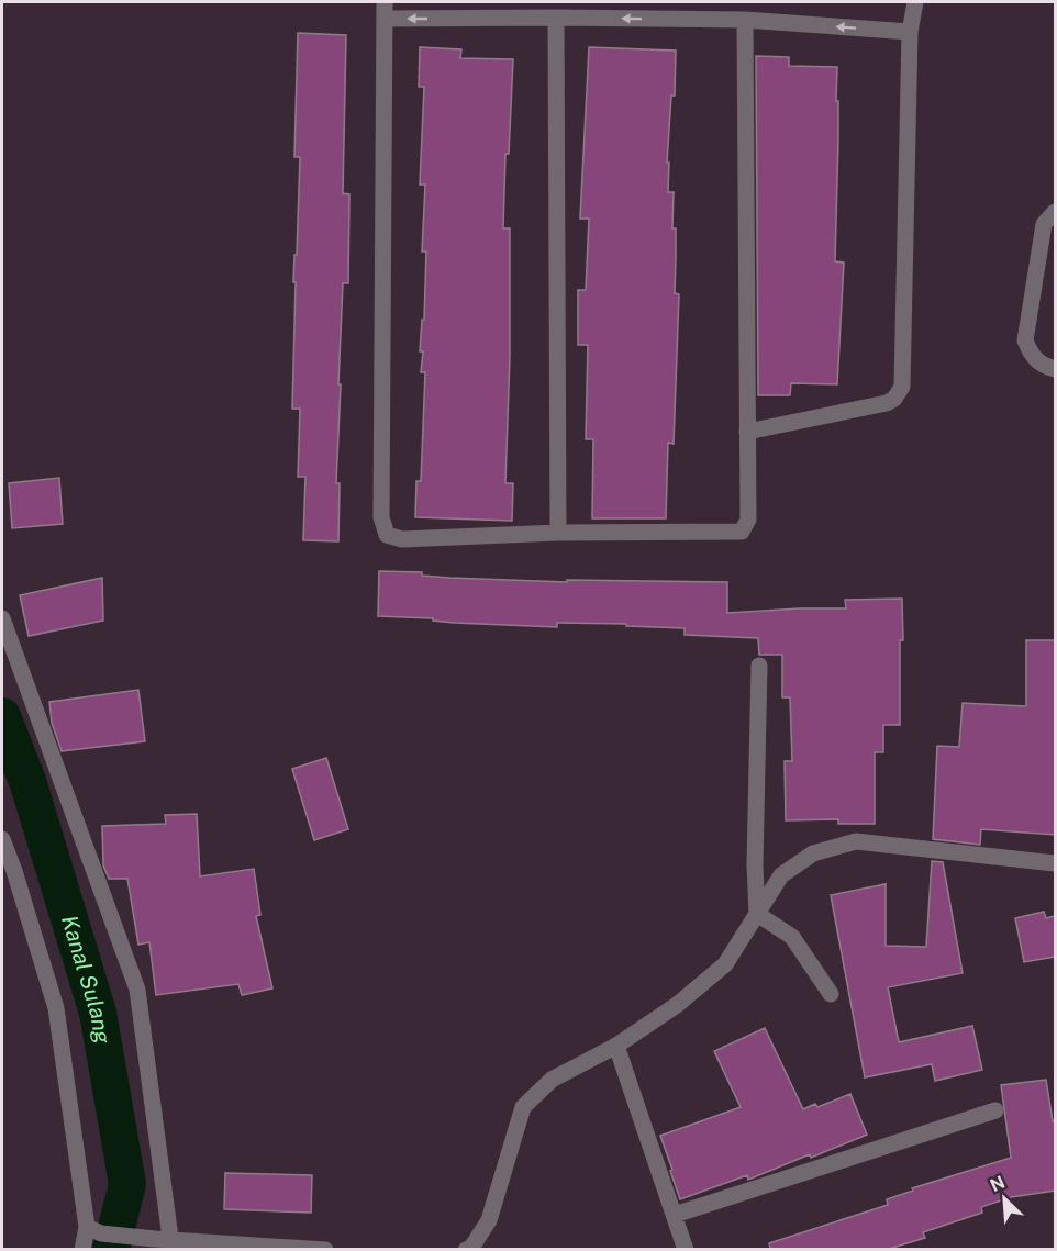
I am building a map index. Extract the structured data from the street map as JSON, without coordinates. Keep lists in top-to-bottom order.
{
  "water": ["Kanal Sulang"],
  "north": "top left"
}
